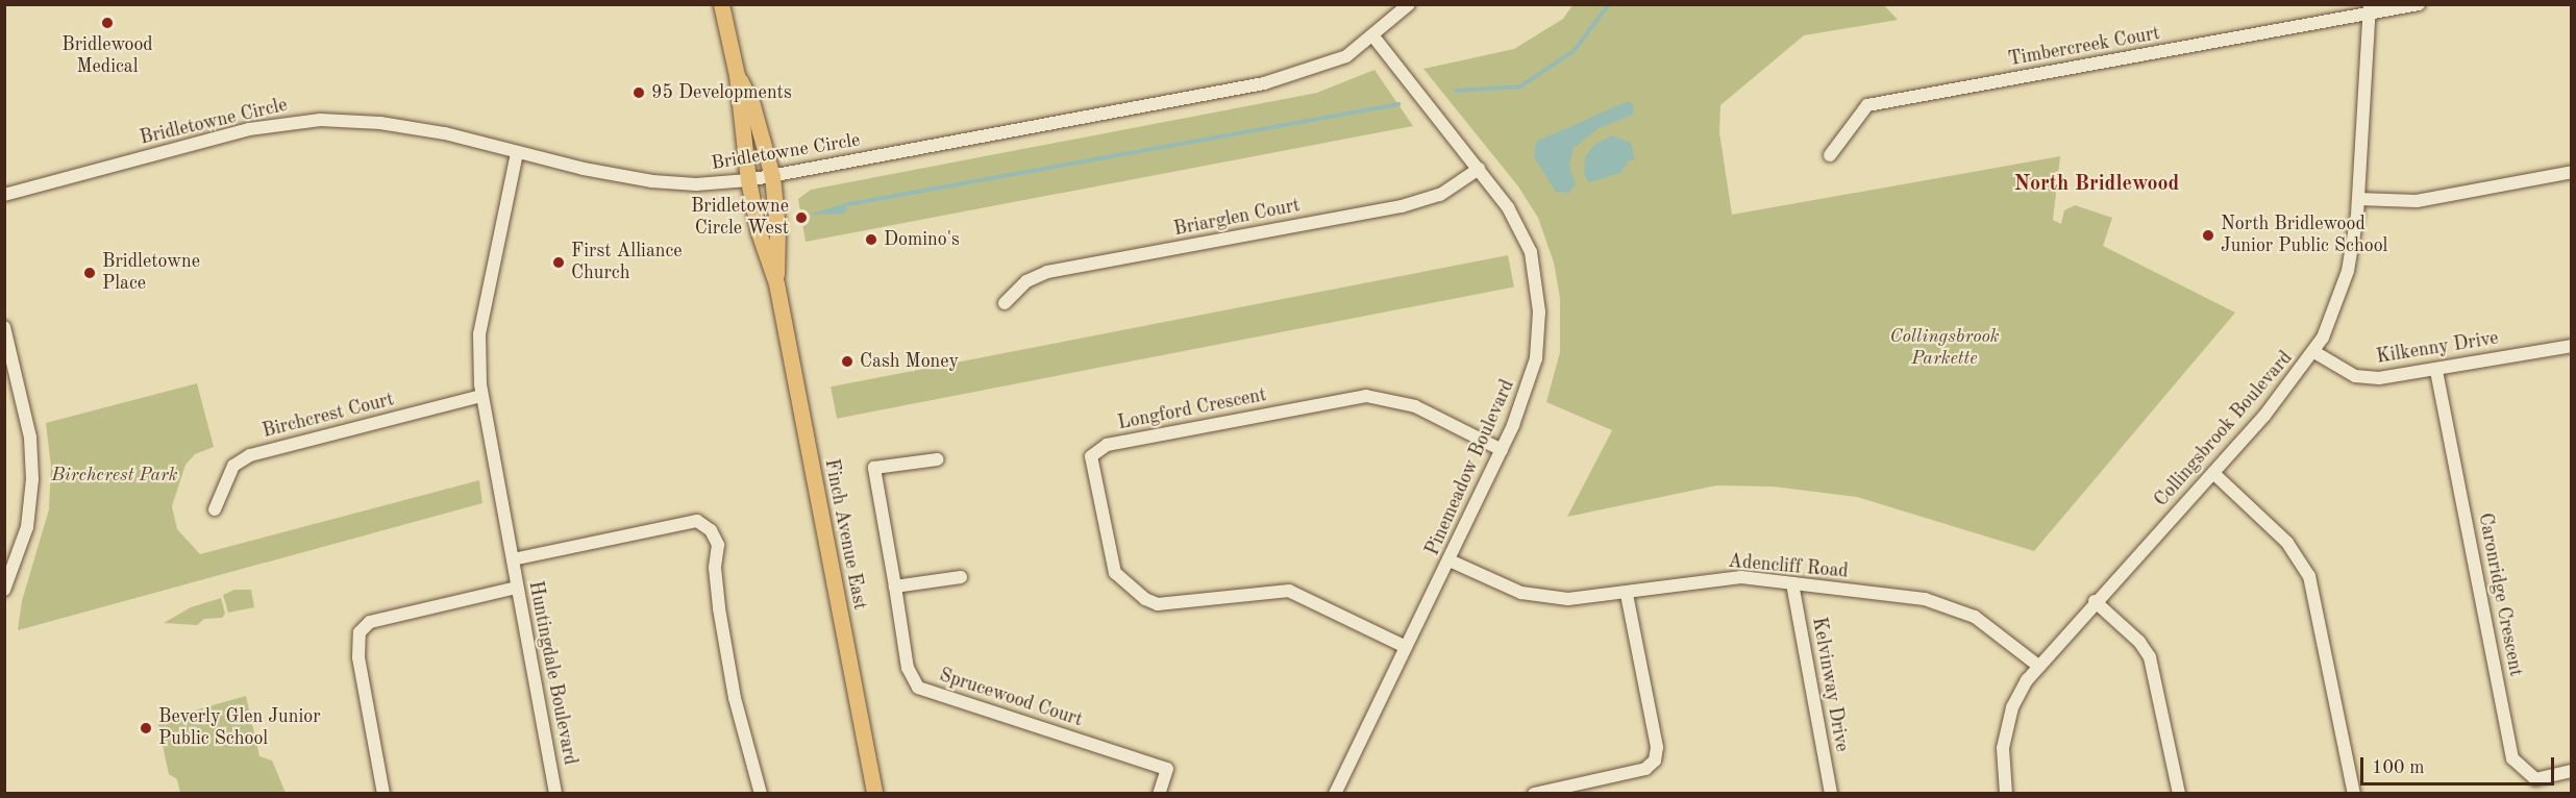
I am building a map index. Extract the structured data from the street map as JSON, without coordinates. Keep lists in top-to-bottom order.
{
  "streets": {
    "main road": ["Finch Avenue East"],
    "street": [
      "Timbercreek Court",
      "Bridletowne Circle",
      "Briarglen Court",
      "Kilkenny Drive",
      "Longford Crescent",
      "Birchcrest Court",
      "Collingsbrook Boulevard",
      "Pinemeadow Boulevard",
      "Adencliff Road",
      "Caronridge Crescent",
      "Huntingdale Boulevard",
      "Kelvinway Drive",
      "Sprucewood Court"
    ]
  },
  "crossings": [
    ["Timbercreek Court", "Collingsbrook Boulevard"],
    ["Bridletowne Circle", "Pinemeadow Boulevard"],
    ["Bridletowne Circle", "Finch Avenue East"],
    ["Bridletowne Circle", "Huntingdale Boulevard"],
    ["Briarglen Court", "Pinemeadow Boulevard"],
    ["Kilkenny Drive", "Collingsbrook Boulevard"],
    ["Kilkenny Drive", "Caronridge Crescent"],
    ["Longford Crescent", "Pinemeadow Boulevard"],
    ["Birchcrest Court", "Huntingdale Boulevard"],
    ["Collingsbrook Boulevard", "Adencliff Road"],
    ["Pinemeadow Boulevard", "Adencliff Road"],
    ["Adencliff Road", "Kelvinway Drive"]
  ],
  "districts": ["North Bridlewood"],
  "parks": ["Collingsbrook Parkette", "Birchcrest Park"],
  "places": [
    "Bridlewood Medical",
    "95 Developments",
    "Bridletowne Circle West",
    "North Bridlewood Junior Public School",
    "Domino's",
    "First Alliance Church",
    "Bridletowne Place",
    "Cash Money",
    "Beverly Glen Junior Public School"
  ],
  "scale_bar": "100 m"
}
